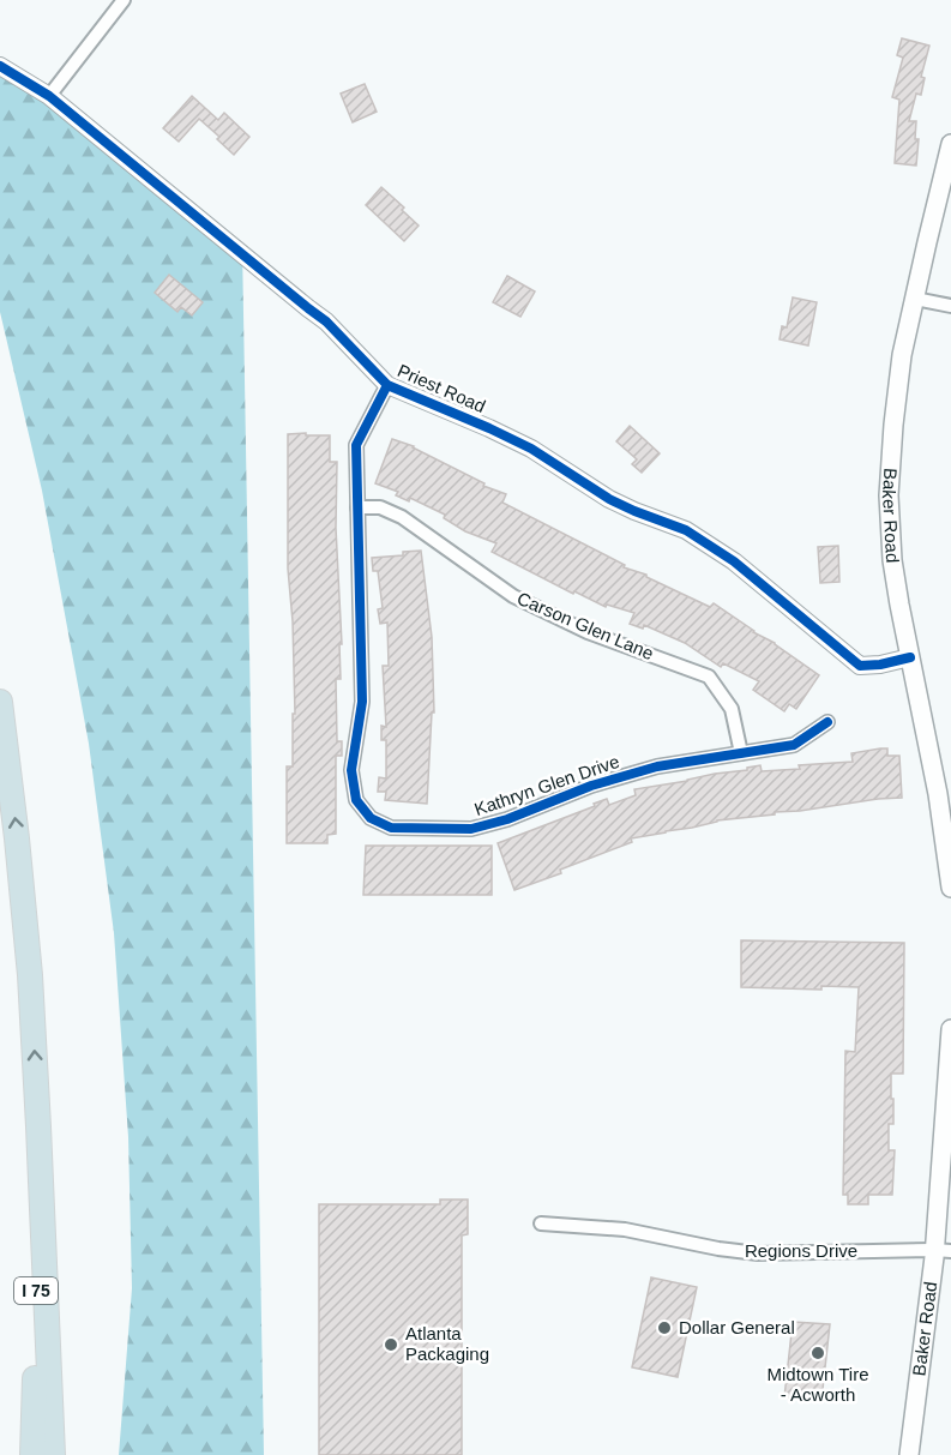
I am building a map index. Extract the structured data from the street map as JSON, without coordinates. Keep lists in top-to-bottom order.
{
  "streets": {
    "highway": ["I 75"],
    "main road": ["Baker Road"],
    "street": [
      "Priest Road",
      "Carson Glen Lane",
      "Kathryn Glen Drive",
      "Regions Drive"
    ]
  },
  "crossings": [
    ["Priest Road", "Baker Road"],
    ["Priest Road", "Kathryn Glen Drive"],
    ["Baker Road", "Regions Drive"],
    ["Carson Glen Lane", "Kathryn Glen Drive"]
  ],
  "places": ["Dollar General", "Atlanta Packaging", "Midtown Tire - Acworth"]
}
